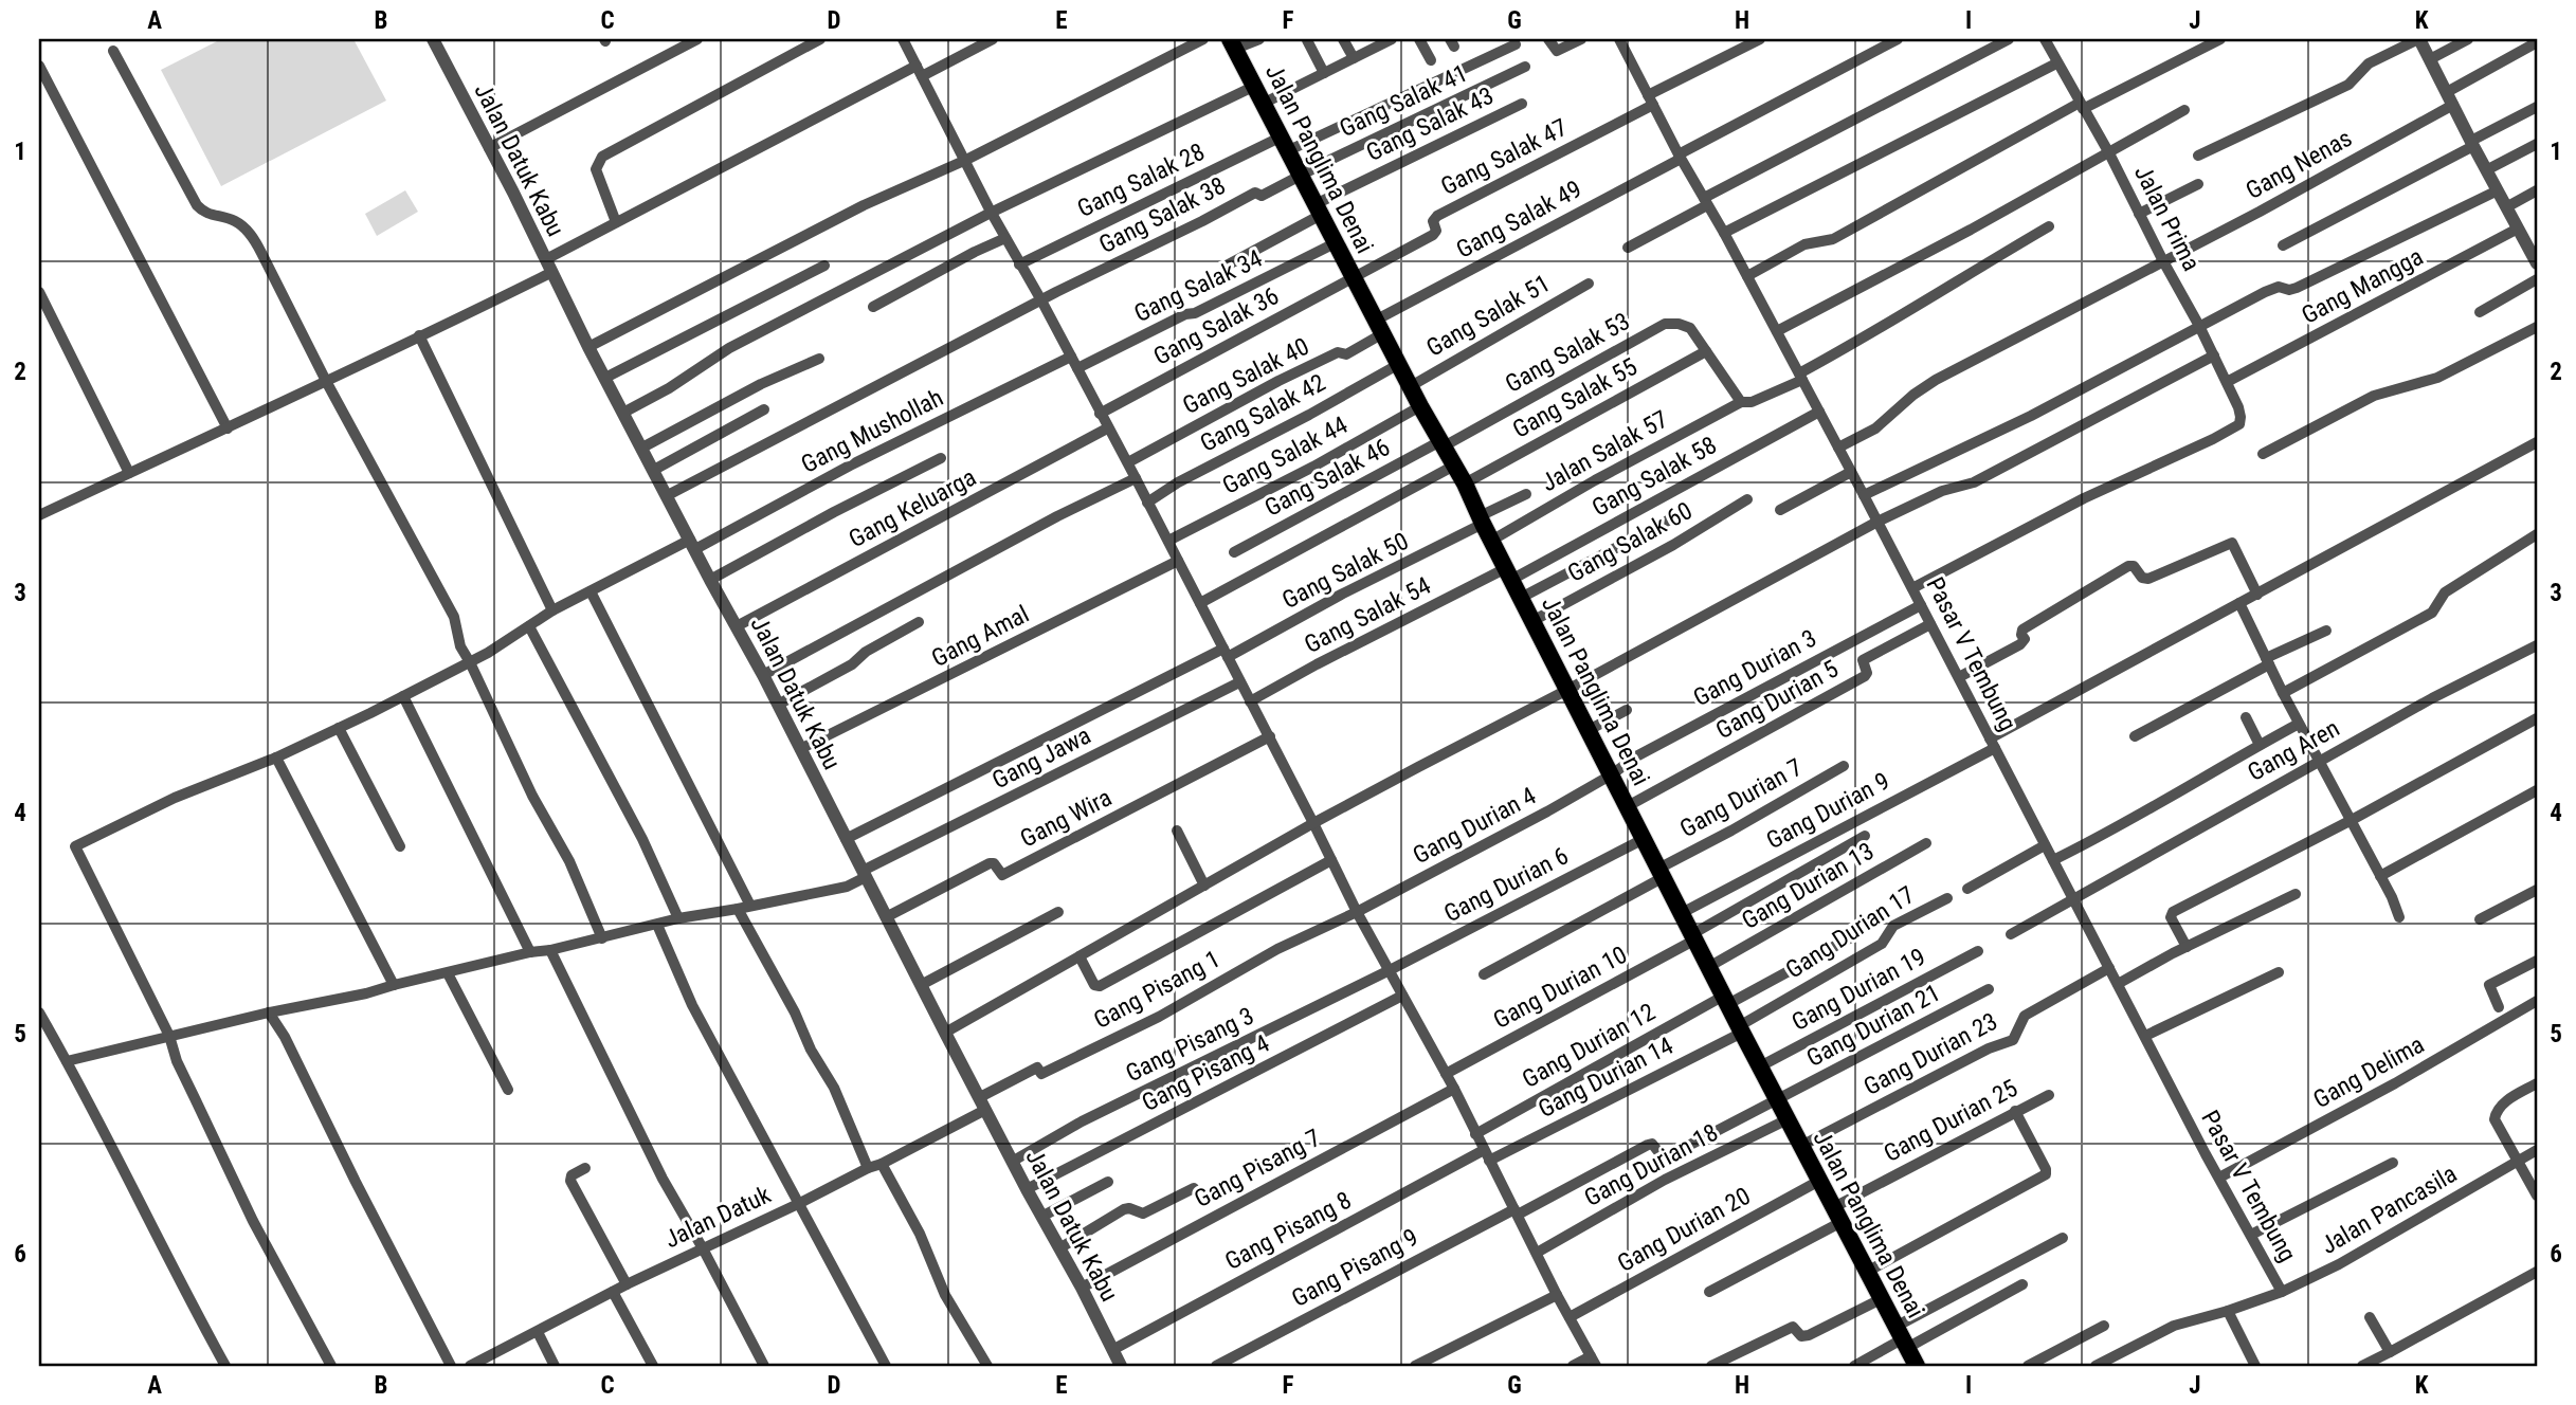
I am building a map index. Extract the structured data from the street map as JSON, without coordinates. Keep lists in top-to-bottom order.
{
  "streets": {
    "main road": ["Jalan Panglima Denai"],
    "street": [
      "Gang Salak 41",
      "Gang Salak 43",
      "Gang Salak 47",
      "Jalan Datuk Kabu",
      "Gang Nenas",
      "Gang Salak 28",
      "Gang Salak 38",
      "Jalan Prima",
      "Gang Salak 49",
      "Gang Salak 34",
      "Gang Mangga",
      "Gang Salak 51",
      "Gang Salak 36",
      "Gang Salak 53",
      "Gang Salak 40",
      "Gang Salak 55",
      "Gang Salak 42",
      "Gang Mushollah",
      "Jalan Salak 57",
      "Gang Salak 44",
      "Gang Salak 58",
      "Gang Salak 46",
      "Gang Keluarga",
      "Gang Salak 60",
      "Gang Salak 50",
      "Gang Salak 54",
      "Gang Amal",
      "Pasar V Tembung",
      "Gang Durian 3",
      "Gang Durian 5",
      "Gang Aren",
      "Gang Jawa",
      "Gang Durian 7",
      "Gang Durian 9",
      "Gang Wira",
      "Gang Durian 4",
      "Gang Durian 6",
      "Gang Durian 13",
      "Gang Durian 17",
      "Gang Durian 10",
      "Gang Pisang 1",
      "Gang Durian 19",
      "Gang Durian 21",
      "Gang Pisang 3",
      "Gang Durian 12",
      "Gang Durian 23",
      "Gang Delima",
      "Gang Pisang 4",
      "Gang Durian 14",
      "Gang Durian 25",
      "Gang Durian 18",
      "Gang Pisang 7",
      "Jalan Pancasila",
      "Jalan Datuk",
      "Gang Durian 20",
      "Gang Pisang 8",
      "Gang Pisang 9"
    ]
  },
  "crossings": [
    ["Gang Salak 41", "Jalan Panglima Denai"],
    ["Gang Salak 41", "Gang Salak 38"],
    ["Gang Salak 43", "Jalan Panglima Denai"],
    ["Gang Salak 47", "Jalan Panglima Denai"],
    ["Gang Salak 47", "Gang Salak 36"],
    ["Gang Salak 47", "Pasar V Tembung"],
    ["Jalan Panglima Denai", "Gang Salak 28"],
    ["Jalan Panglima Denai", "Gang Salak 38"],
    ["Jalan Panglima Denai", "Gang Salak 49"],
    ["Jalan Panglima Denai", "Gang Salak 34"],
    ["Jalan Panglima Denai", "Gang Salak 51"],
    ["Jalan Panglima Denai", "Gang Salak 36"],
    ["Jalan Panglima Denai", "Gang Salak 53"],
    ["Jalan Panglima Denai", "Gang Salak 40"],
    ["Jalan Panglima Denai", "Gang Salak 55"],
    ["Jalan Panglima Denai", "Gang Salak 42"],
    ["Jalan Panglima Denai", "Jalan Salak 57"],
    ["Jalan Panglima Denai", "Gang Salak 44"],
    ["Jalan Panglima Denai", "Gang Salak 58"],
    ["Jalan Panglima Denai", "Gang Salak 46"],
    ["Jalan Panglima Denai", "Gang Salak 60"],
    ["Jalan Panglima Denai", "Gang Salak 50"],
    ["Jalan Panglima Denai", "Gang Salak 54"],
    ["Jalan Panglima Denai", "Gang Durian 3"],
    ["Jalan Panglima Denai", "Gang Durian 5"],
    ["Jalan Panglima Denai", "Gang Durian 7"],
    ["Jalan Panglima Denai", "Gang Durian 9"],
    ["Jalan Panglima Denai", "Gang Durian 4"],
    ["Jalan Panglima Denai", "Gang Durian 6"],
    ["Jalan Panglima Denai", "Gang Durian 13"],
    ["Jalan Panglima Denai", "Gang Durian 17"],
    ["Jalan Panglima Denai", "Gang Durian 10"],
    ["Jalan Panglima Denai", "Gang Durian 19"],
    ["Jalan Panglima Denai", "Gang Durian 21"],
    ["Jalan Panglima Denai", "Gang Durian 12"],
    ["Jalan Panglima Denai", "Gang Durian 23"],
    ["Jalan Panglima Denai", "Gang Durian 14"],
    ["Jalan Panglima Denai", "Gang Durian 25"],
    ["Jalan Panglima Denai", "Gang Durian 18"],
    ["Jalan Panglima Denai", "Gang Durian 20"],
    ["Jalan Datuk Kabu", "Gang Salak 38"],
    ["Jalan Datuk Kabu", "Gang Mushollah"],
    ["Jalan Datuk Kabu", "Gang Keluarga"],
    ["Jalan Datuk Kabu", "Gang Salak 50"],
    ["Jalan Datuk Kabu", "Gang Amal"],
    ["Jalan Datuk Kabu", "Gang Jawa"],
    ["Jalan Datuk Kabu", "Gang Wira"],
    ["Jalan Datuk Kabu", "Gang Pisang 1"],
    ["Jalan Datuk Kabu", "Gang Pisang 3"],
    ["Jalan Datuk Kabu", "Gang Pisang 4"],
    ["Jalan Datuk Kabu", "Gang Pisang 7"],
    ["Jalan Datuk Kabu", "Jalan Datuk"],
    ["Jalan Datuk Kabu", "Gang Pisang 8"],
    ["Gang Nenas", "Jalan Prima"],
    ["Gang Nenas", "Pasar V Tembung"],
    ["Jalan Prima", "Gang Mangga"],
    ["Jalan Prima", "Pasar V Tembung"],
    ["Gang Salak 49", "Gang Salak 40"],
    ["Gang Salak 49", "Pasar V Tembung"],
    ["Gang Salak 34", "Gang Mushollah"],
    ["Gang Salak 53", "Gang Salak 55"],
    ["Gang Salak 53", "Jalan Salak 57"],
    ["Gang Salak 53", "Gang Salak 46"],
    ["Gang Mushollah", "Gang Jawa"],
    ["Jalan Salak 57", "Pasar V Tembung"],
    ["Gang Salak 58", "Gang Salak 54"],
    ["Gang Salak 58", "Pasar V Tembung"],
    ["Pasar V Tembung", "Gang Durian 3"],
    ["Pasar V Tembung", "Gang Durian 5"],
    ["Pasar V Tembung", "Gang Aren"],
    ["Pasar V Tembung", "Gang Durian 9"],
    ["Pasar V Tembung", "Gang Durian 23"],
    ["Pasar V Tembung", "Gang Delima"],
    ["Pasar V Tembung", "Jalan Pancasila"],
    ["Gang Durian 3", "Gang Durian 4"],
    ["Gang Durian 4", "Gang Pisang 1"],
    ["Gang Durian 6", "Gang Pisang 3"],
    ["Gang Durian 17", "Gang Durian 14"],
    ["Gang Pisang 1", "Jalan Datuk"],
    ["Gang Durian 21", "Gang Pisang 9"],
    ["Gang Durian 14", "Gang Pisang 8"]
  ],
  "grid": {
    "columns": [
      "A",
      "B",
      "C",
      "D",
      "E",
      "F",
      "G",
      "H",
      "I",
      "J",
      "K"
    ],
    "rows": [
      "1",
      "2",
      "3",
      "4",
      "5",
      "6"
    ]
  }
}
